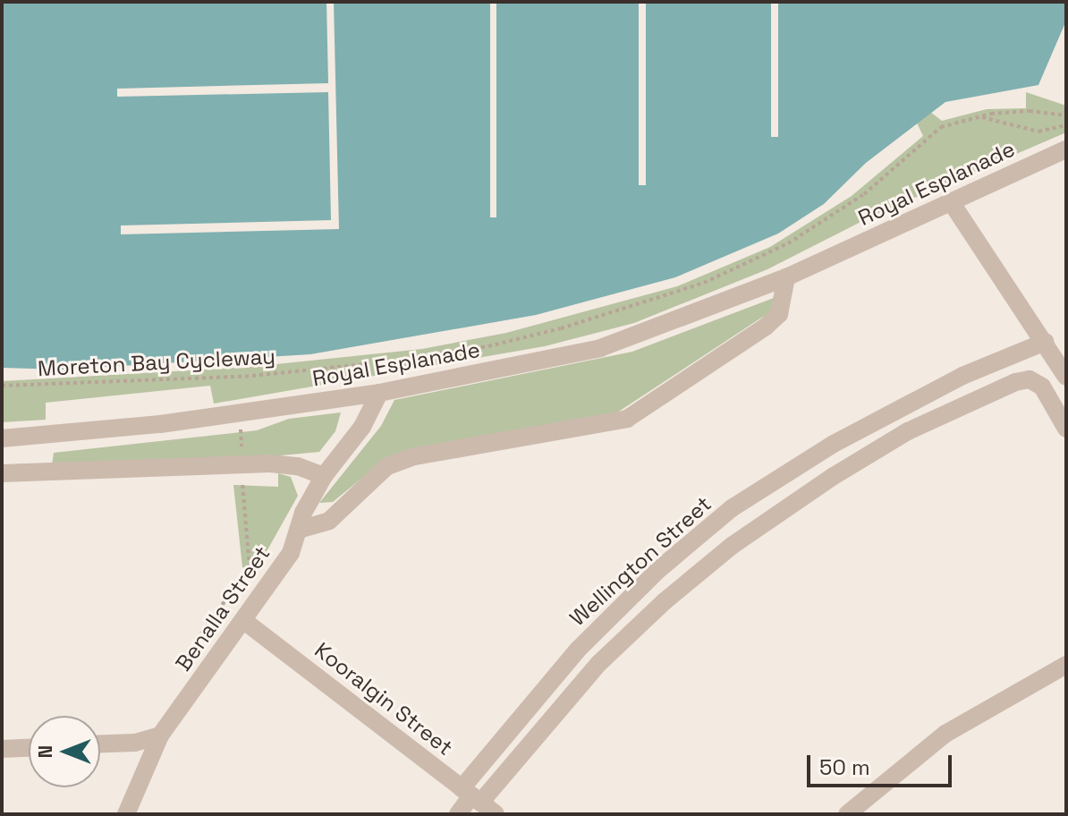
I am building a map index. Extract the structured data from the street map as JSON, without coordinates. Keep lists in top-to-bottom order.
{
  "streets": {
    "street": [
      "Royal Esplanade",
      "Wellington Street",
      "Benalla Street",
      "Kooralgin Street"
    ],
    "path": ["Moreton Bay Cycleway"]
  },
  "crossings": [
    ["Royal Esplanade", "Benalla Street"],
    ["Wellington Street", "Kooralgin Street"],
    ["Benalla Street", "Kooralgin Street"]
  ],
  "scale_bar": "50 m",
  "north": "left"
}
